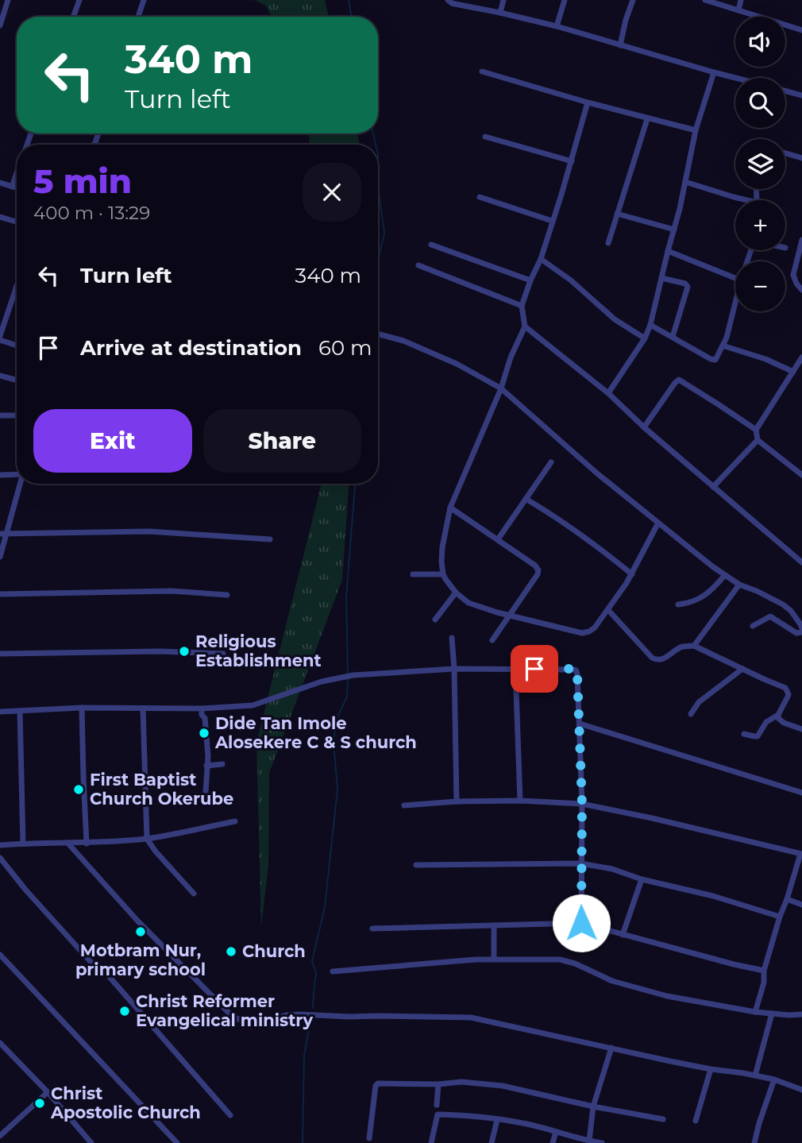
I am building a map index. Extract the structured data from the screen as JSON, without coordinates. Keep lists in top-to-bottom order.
{
  "places": [
    "Religious Establishment",
    "Dide Tan Imole Alosekere C & S church",
    "First Baptist Church Okerube",
    "Motbram Nur, primary school",
    "Church",
    "Christ Reformer Evangelical ministry",
    "Christ Apostolic Church"
  ],
  "page": {
    "map_buttons": ["+", "−"],
    "turn": ["340 m", "Turn left"],
    "heading": ["5 min", "400 m · 13:29"],
    "list": [
      {
        "name": "Turn left",
        "value": "340 m"
      },
      {
        "name": "Arrive at destination",
        "value": "60 m"
      }
    ],
    "buttons": ["Exit", "Share"]
  }
}
